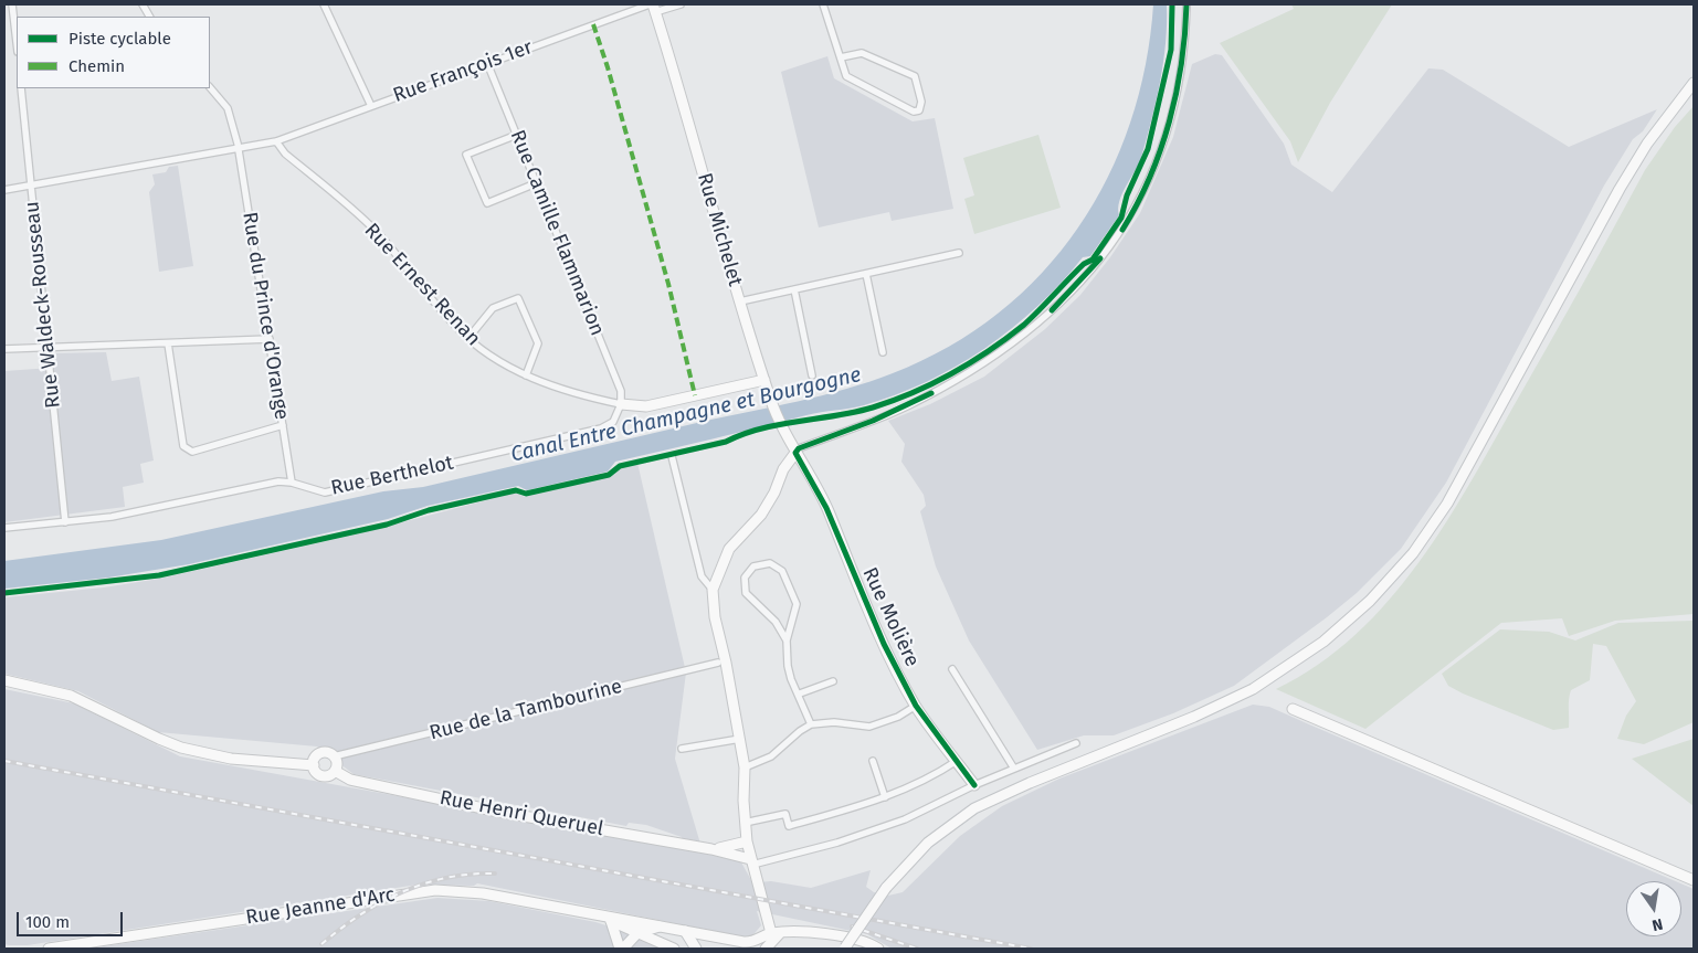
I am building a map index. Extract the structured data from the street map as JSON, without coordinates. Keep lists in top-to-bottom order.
{
  "streets": {
    "main road": [
      "Rue Michelet",
      "Rue Molière",
      "Rue Henri Queruel",
      "Rue Jeanne d'Arc"
    ],
    "street": [
      "Rue François 1er",
      "Rue Camille Flammarion",
      "Rue Ernest Renan",
      "Rue Waldeck-Rousseau",
      "Rue du Prince d'Orange",
      "Rue Berthelot",
      "Rue de la Tambourine"
    ]
  },
  "crossings": [
    ["Rue François 1er", "Rue Michelet"],
    ["Rue François 1er", "Rue Camille Flammarion"],
    ["Rue François 1er", "Rue Ernest Renan"],
    ["Rue François 1er", "Rue du Prince d'Orange"],
    ["Rue Michelet", "Rue Molière"],
    ["Rue Camille Flammarion", "Rue Ernest Renan"],
    ["Rue Camille Flammarion", "Rue Berthelot"],
    ["Rue Ernest Renan", "Rue Berthelot"],
    ["Rue Waldeck-Rousseau", "Rue Berthelot"],
    ["Rue du Prince d'Orange", "Rue Berthelot"],
    ["Rue de la Tambourine", "Rue Henri Queruel"]
  ],
  "water": ["Canal Entre Champagne et Bourgogne"],
  "legend": ["Piste cyclable", "Chemin"],
  "scale_bar": "100 m",
  "north": "bottom"
}
